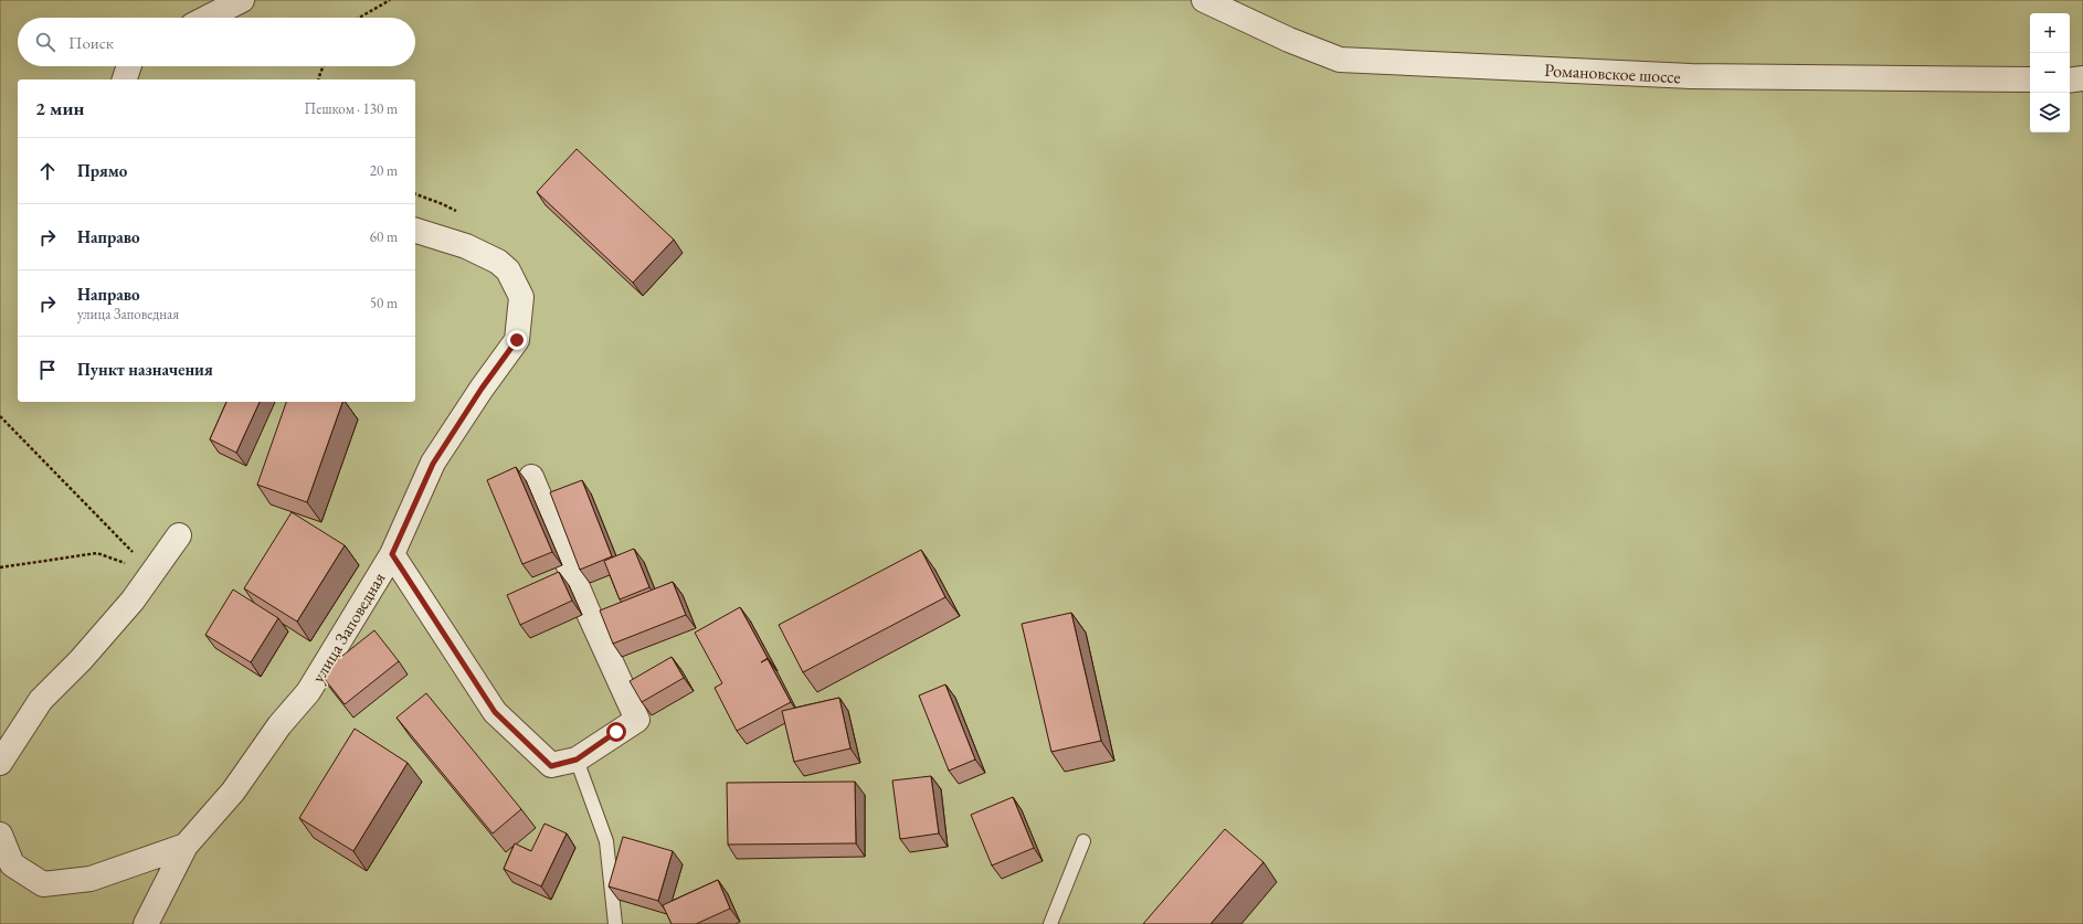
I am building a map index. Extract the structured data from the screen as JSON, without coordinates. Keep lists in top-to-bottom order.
{
  "streets": {
    "street": ["Романовское шоссе", "улица Заповедная"]
  },
  "page": {
    "map_buttons": ["+", "−"],
    "search": "Поиск",
    "heading": ["2 мин", "Пешком · 130 m"],
    "list": [
      ["Прямо", "20 m"],
      ["Направо", "60 m"],
      ["Направо", "улица Заповедная", "50 m"],
      "Пункт назначения"
    ]
  }
}
